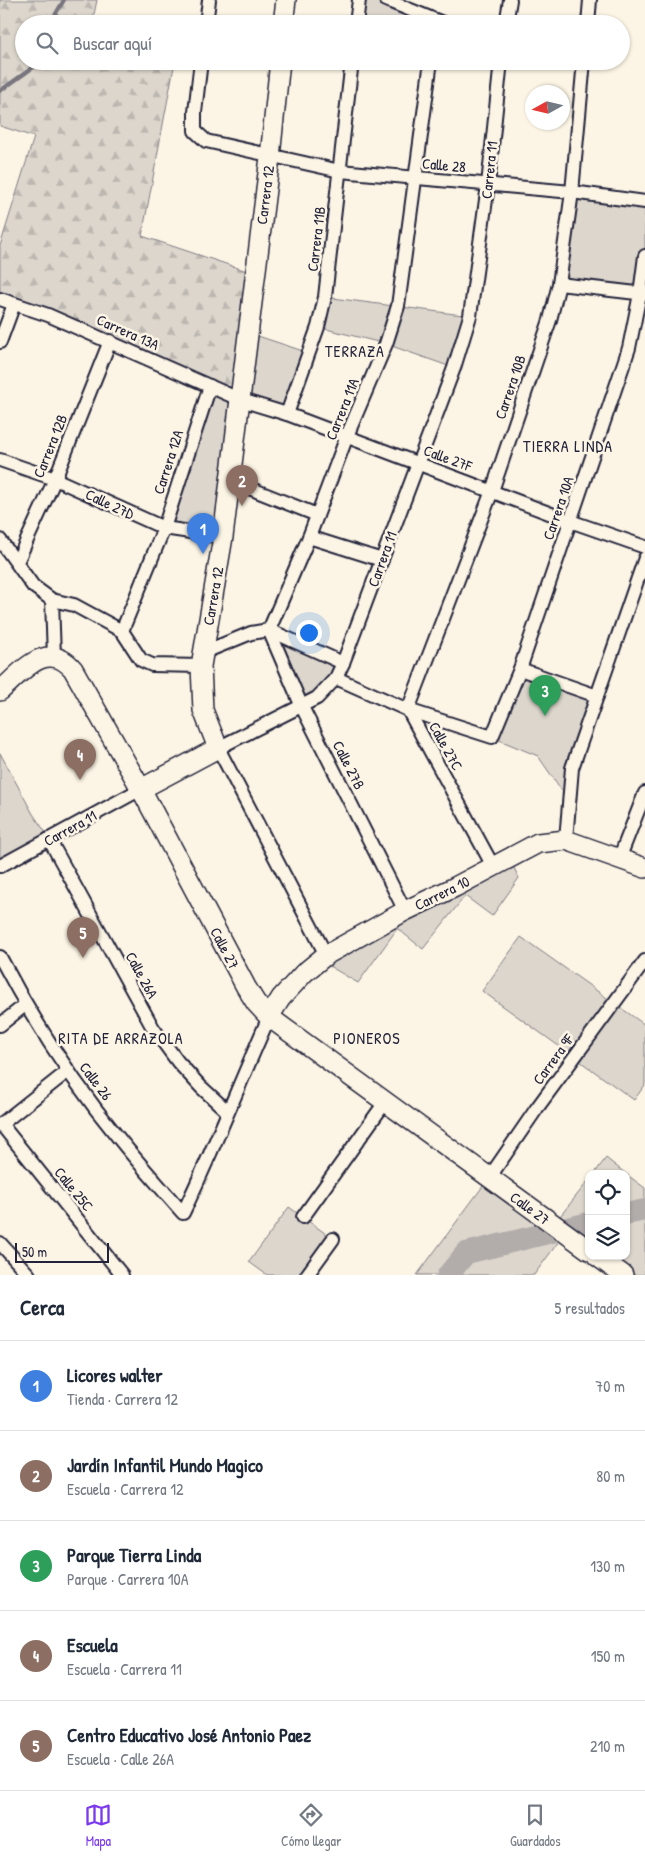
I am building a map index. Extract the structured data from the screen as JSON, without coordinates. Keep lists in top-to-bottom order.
{
  "streets": {
    "street": [
      "Calle 28",
      "Carrera 11",
      "Carrera 12",
      "Carrera 11B",
      "Carrera 13A",
      "Carrera 10B",
      "Carrera 11A",
      "Carrera 12B",
      "Calle 27F",
      "Carrera 12A",
      "Calle 27D",
      "Carrera 10A",
      "Calle 27C",
      "Calle 27B",
      "Carrera 10",
      "Calle 27",
      "Calle 26A",
      "Carrera 9F",
      "Calle 26",
      "Calle 25C"
    ]
  },
  "crossings": [
    ["Calle 28", "Carrera 11"],
    ["Calle 28", "Carrera 12"],
    ["Calle 28", "Carrera 11B"],
    ["Calle 28", "Carrera 10B"],
    ["Calle 28", "Carrera 11A"],
    ["Carrera 11", "Carrera 12"],
    ["Carrera 11", "Calle 27F"],
    ["Carrera 11", "Calle 27B"],
    ["Carrera 11", "Calle 27"],
    ["Carrera 11", "Calle 26A"],
    ["Carrera 12", "Carrera 13A"],
    ["Carrera 12", "Calle 27F"],
    ["Carrera 12", "Calle 27D"],
    ["Carrera 12", "Carrera 10"],
    ["Carrera 11B", "Calle 27F"],
    ["Carrera 13A", "Carrera 12B"],
    ["Carrera 13A", "Calle 27F"],
    ["Carrera 13A", "Carrera 12A"],
    ["Carrera 10B", "Calle 27F"],
    ["Carrera 10B", "Carrera 10A"],
    ["Carrera 10B", "Calle 27C"],
    ["Carrera 11A", "Calle 27F"],
    ["Carrera 11A", "Calle 27B"],
    ["Carrera 12B", "Calle 27D"],
    ["Calle 27F", "Carrera 10A"],
    ["Carrera 12A", "Calle 27D"],
    ["Carrera 10A", "Calle 27C"],
    ["Calle 27C", "Carrera 10"],
    ["Calle 27B", "Carrera 10"],
    ["Carrera 10", "Calle 27"],
    ["Carrera 10", "Calle 26A"],
    ["Carrera 10", "Calle 26"],
    ["Calle 27", "Carrera 9F"]
  ],
  "districts": [
    "TERRAZA",
    "TIERRA LINDA",
    "RITA DE ARRAZOLA",
    "PIONEROS"
  ],
  "scale_bar": "50 m",
  "north": "left",
  "page": {
    "search": "Buscar aquí",
    "pins": [
      "2",
      "1",
      "3",
      "4",
      "5"
    ],
    "scale": "50 m",
    "heading": ["Cerca", "5 resultados"],
    "list": [
      {
        "mark": "1",
        "name": "Licores walter",
        "note": "Tienda · Carrera 12",
        "value": "70 m"
      },
      {
        "mark": "2",
        "name": "Jardín Infantil Mundo Magico",
        "note": "Escuela · Carrera 12",
        "value": "80 m"
      },
      {
        "mark": "3",
        "name": "Parque Tierra Linda",
        "note": "Parque · Carrera 10A",
        "value": "130 m"
      },
      {
        "mark": "4",
        "name": "Escuela",
        "note": "Escuela · Carrera 11",
        "value": "150 m"
      },
      {
        "mark": "5",
        "name": "Centro Educativo José Antonio Paez",
        "note": "Escuela · Calle 26A",
        "value": "210 m"
      }
    ],
    "nav": ["Mapa", "Cómo llegar", "Guardados"]
  }
}
